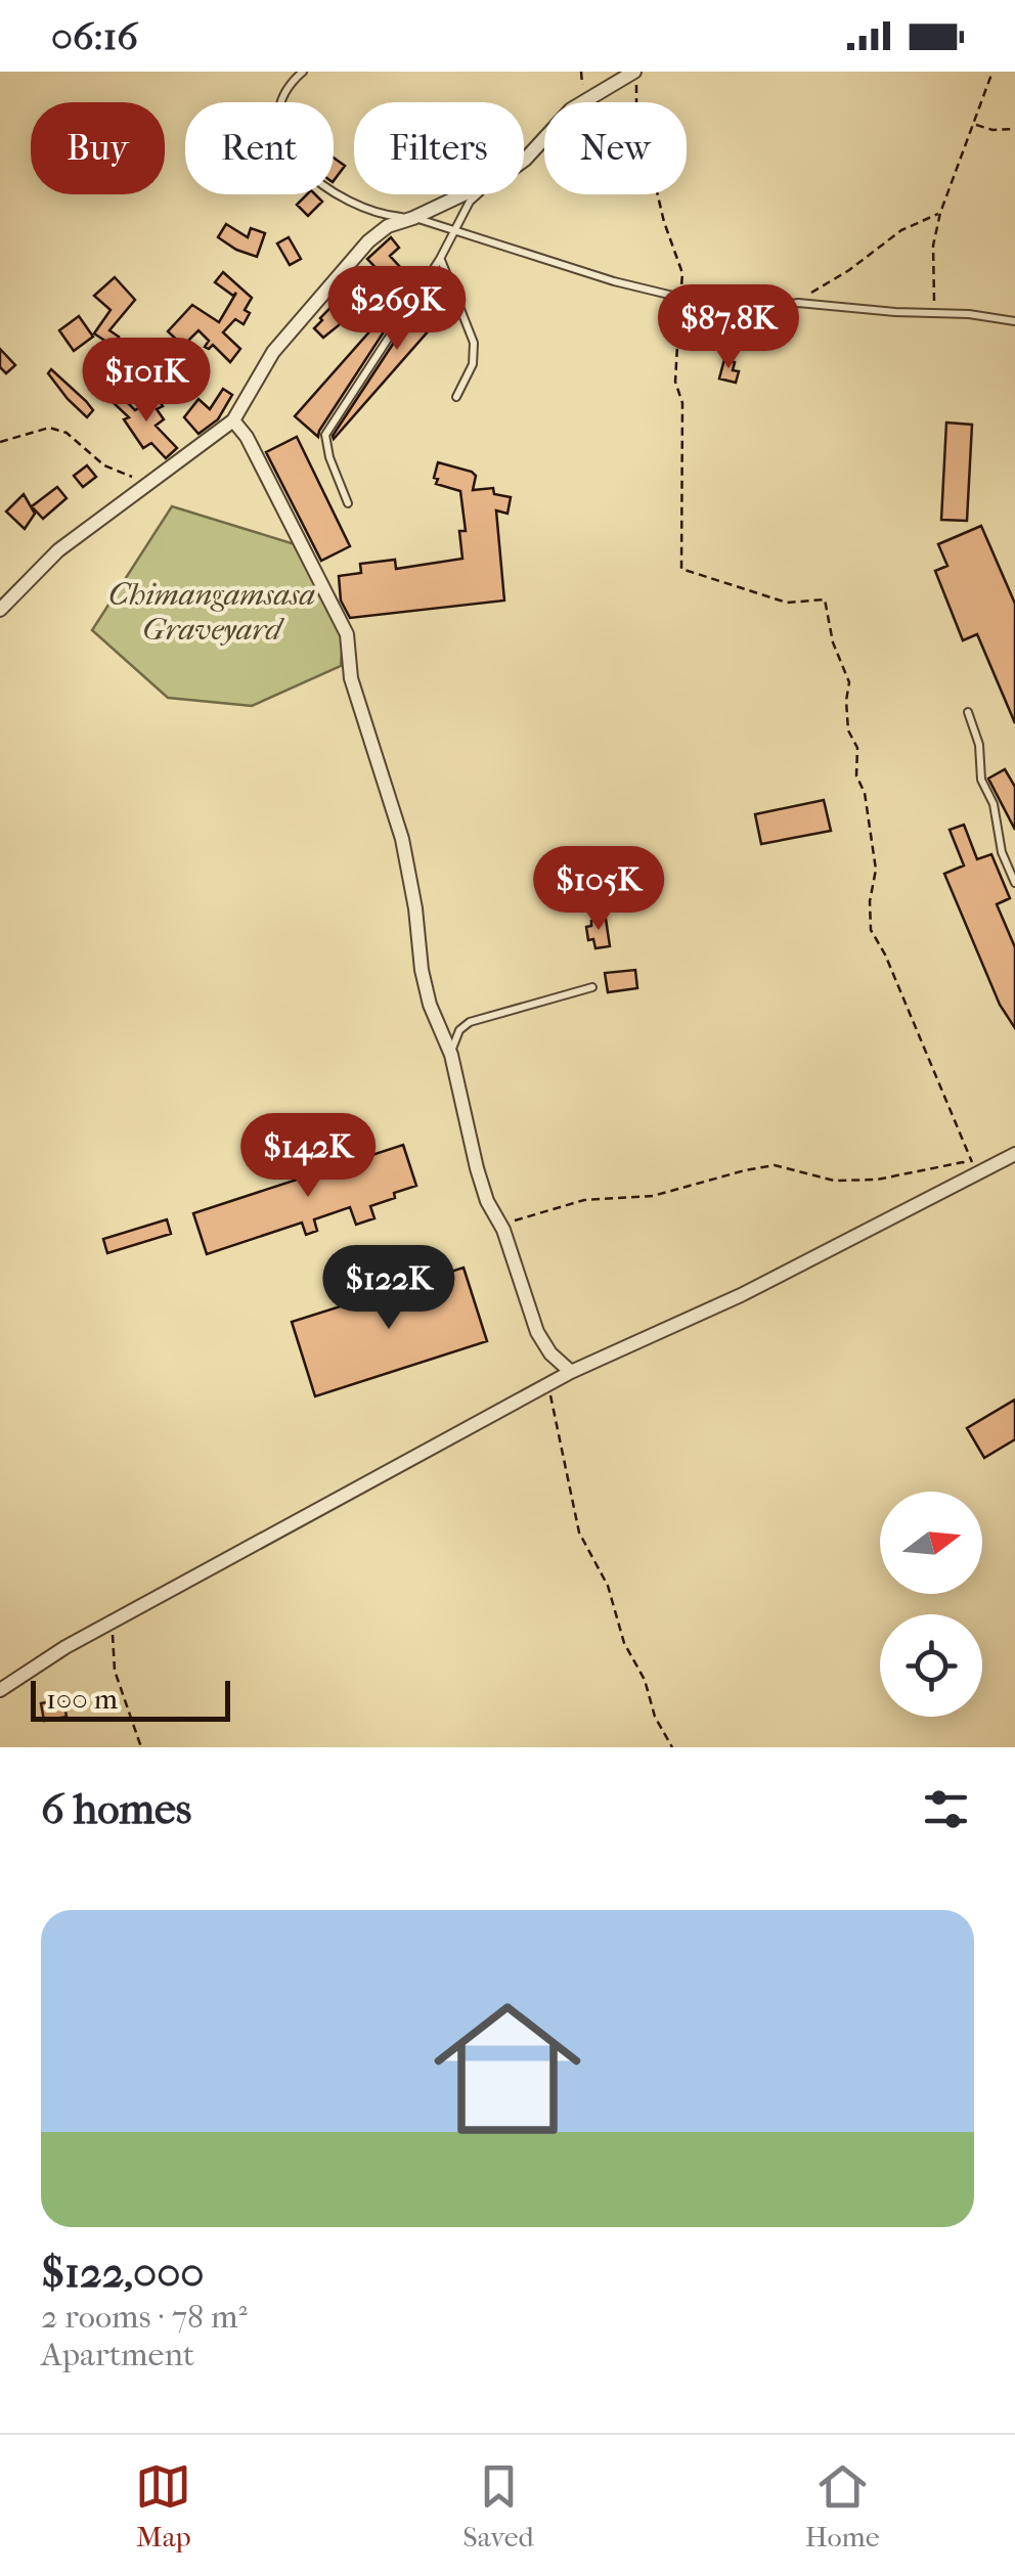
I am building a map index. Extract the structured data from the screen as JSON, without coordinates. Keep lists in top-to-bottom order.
{
  "parks": ["Chimangamsasa Graveyard"],
  "scale_bar": "100 m",
  "north": "right",
  "page": {
    "status": "06:16",
    "chip": [
      "Buy",
      "Rent",
      "Filters",
      "New"
    ],
    "price": [
      "$269K",
      "$87.8K",
      "$101K",
      "$105K",
      "$142K",
      "$122K"
    ],
    "scale": "100 m",
    "heading": "6 homes",
    "list": [
      {
        "name": "$122,000",
        "note": "2 rooms · 78 m² · Apartment"
      }
    ],
    "tabs": ["Map", "Saved", "Home"]
  }
}
